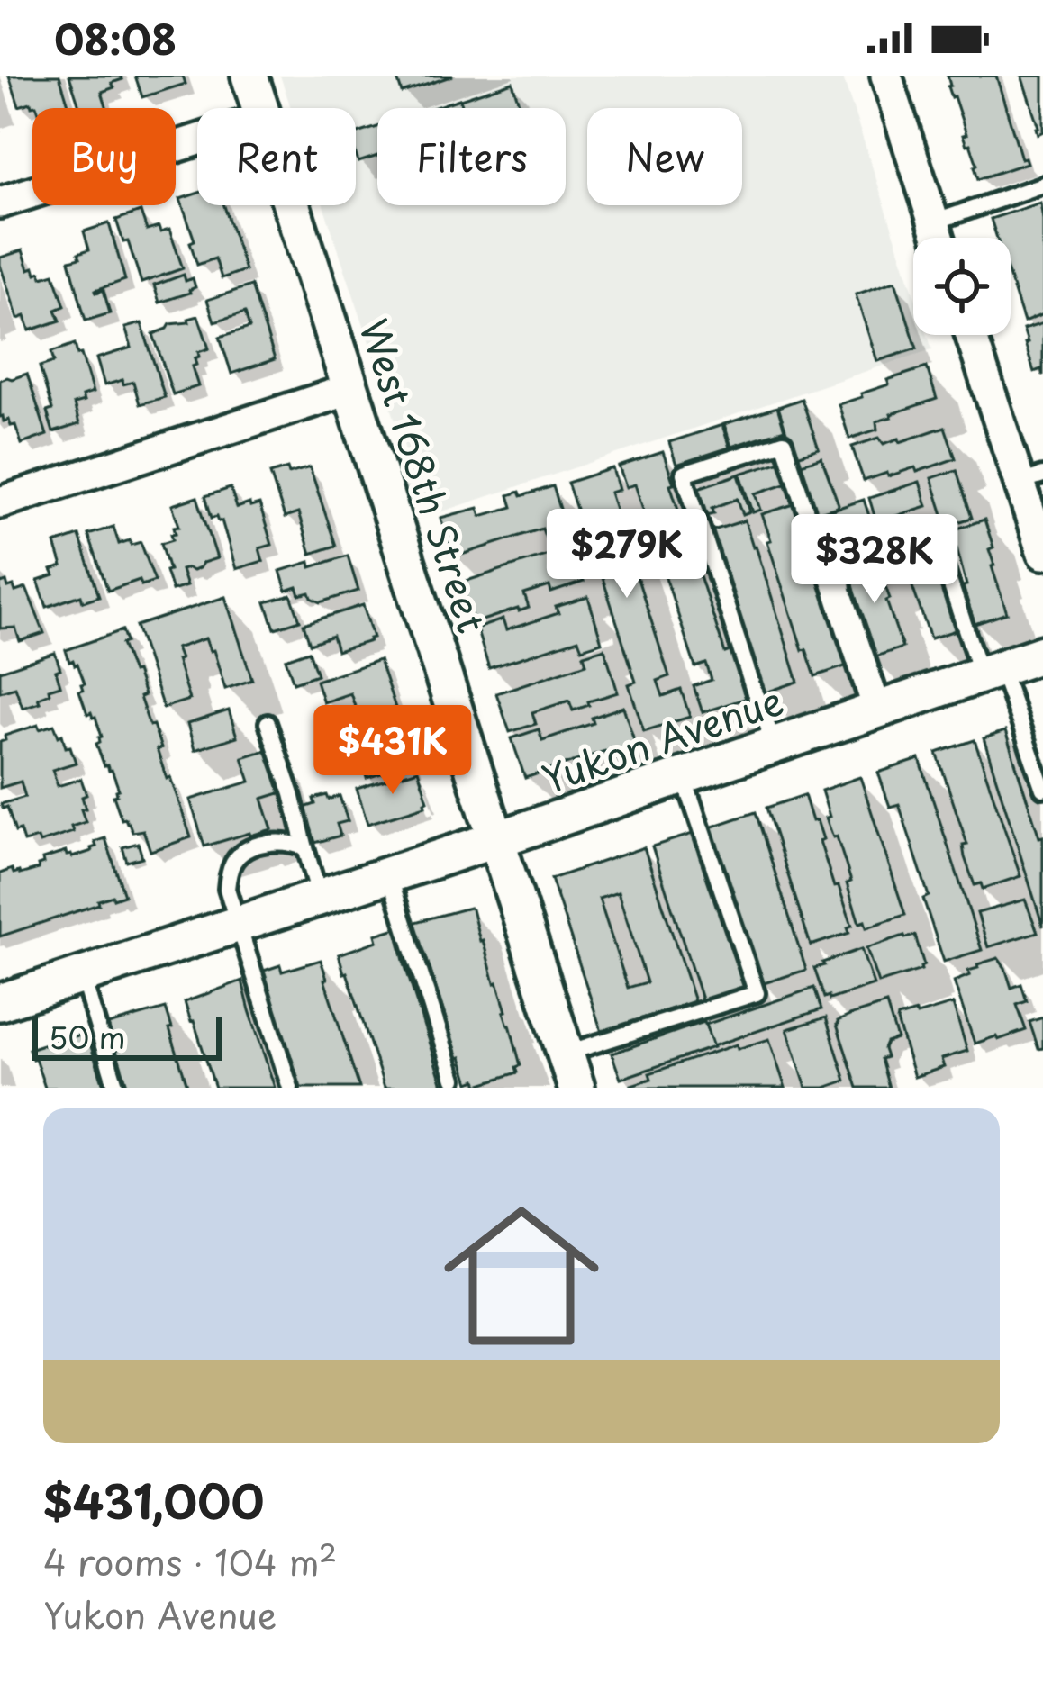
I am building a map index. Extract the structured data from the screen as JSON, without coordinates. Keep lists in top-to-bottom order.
{
  "streets": {
    "street": ["West 168th Street", "Yukon Avenue"]
  },
  "crossings": [
    ["West 168th Street", "Yukon Avenue"]
  ],
  "scale_bar": "50 m",
  "page": {
    "status": "08:08",
    "chip": [
      "Buy",
      "Rent",
      "Filters",
      "New"
    ],
    "price": ["$279K", "$328K", "$431K"],
    "scale": "50 m",
    "list": [
      {
        "name": "$431,000",
        "note": "4 rooms · 104 m² · Yukon Avenue"
      }
    ]
  }
}
